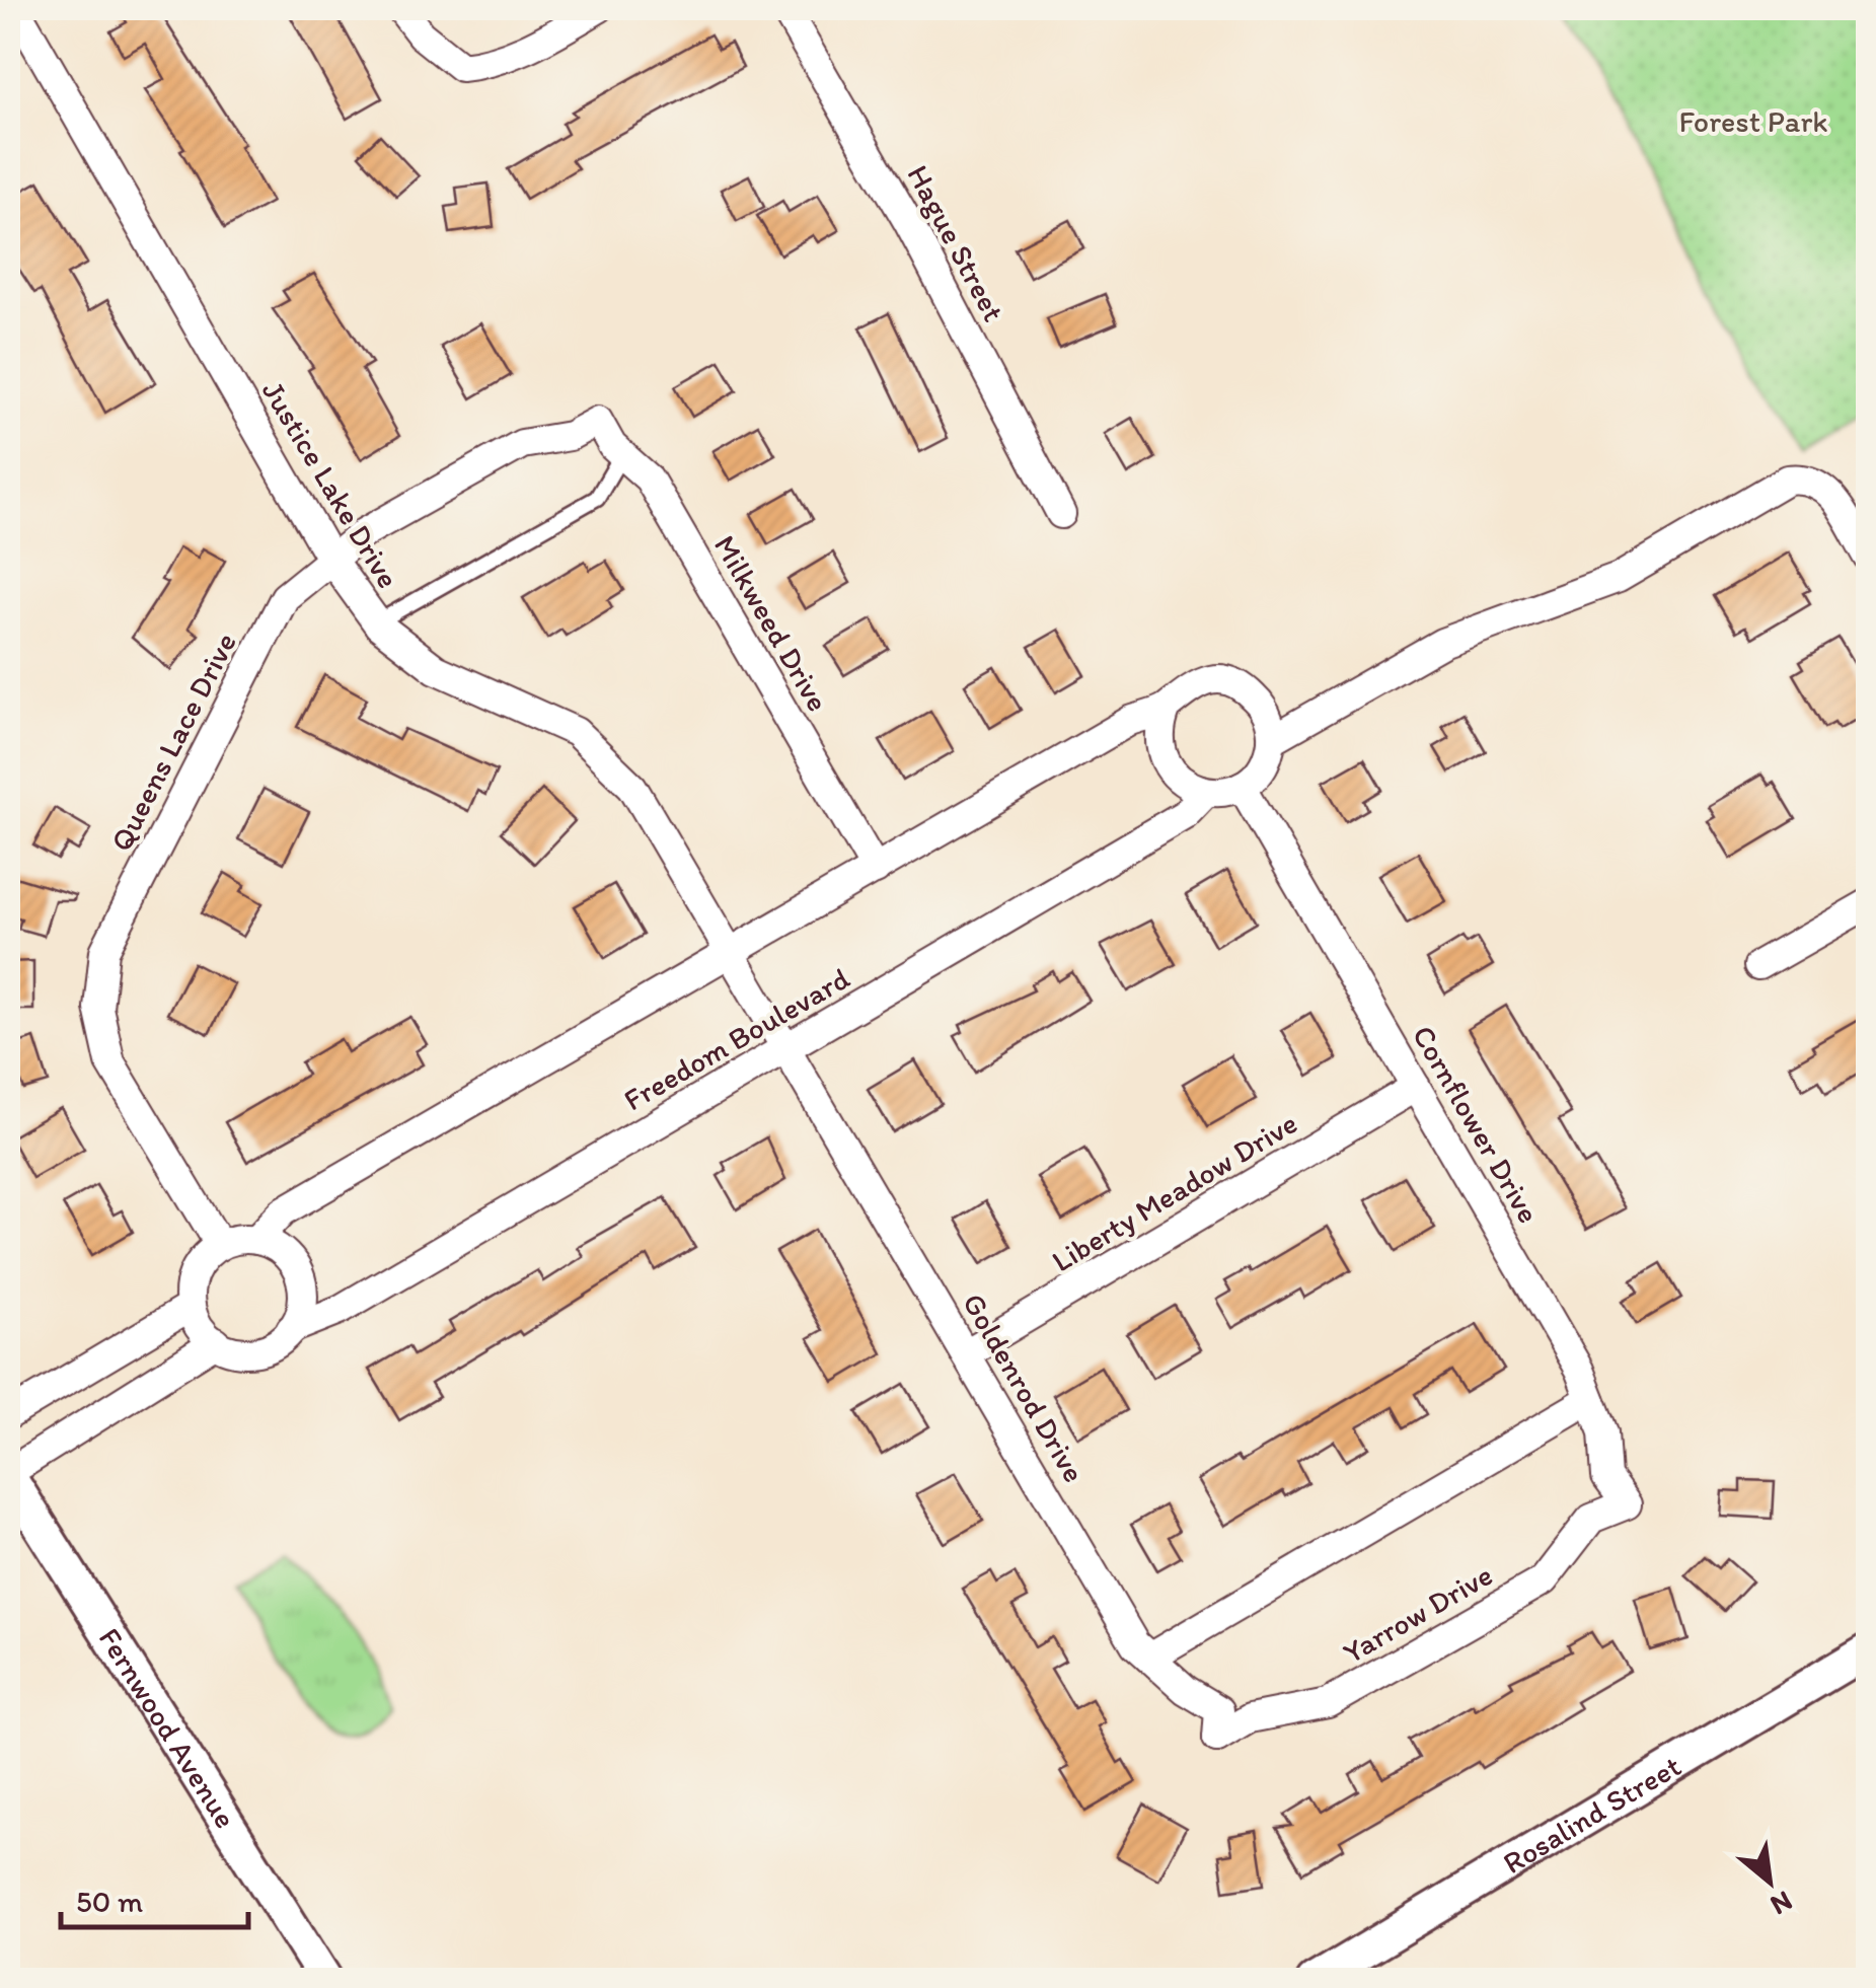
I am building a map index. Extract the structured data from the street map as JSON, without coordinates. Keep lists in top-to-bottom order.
{
  "streets": {
    "street": [
      "Hague Street",
      "Justice Lake Drive",
      "Milkweed Drive",
      "Queens Lace Drive",
      "Freedom Boulevard",
      "Cornflower Drive",
      "Liberty Meadow Drive",
      "Goldenrod Drive",
      "Yarrow Drive",
      "Fernwood Avenue",
      "Rosalind Street"
    ]
  },
  "crossings": [
    ["Justice Lake Drive", "Queens Lace Drive"],
    ["Justice Lake Drive", "Freedom Boulevard"],
    ["Justice Lake Drive", "Goldenrod Drive"],
    ["Milkweed Drive", "Queens Lace Drive"],
    ["Queens Lace Drive", "Freedom Boulevard"],
    ["Freedom Boulevard", "Cornflower Drive"],
    ["Freedom Boulevard", "Goldenrod Drive"],
    ["Cornflower Drive", "Liberty Meadow Drive"],
    ["Cornflower Drive", "Yarrow Drive"],
    ["Liberty Meadow Drive", "Goldenrod Drive"],
    ["Goldenrod Drive", "Yarrow Drive"]
  ],
  "parks": ["Forest Park"],
  "scale_bar": "50 m",
  "north": "bottom right"
}
